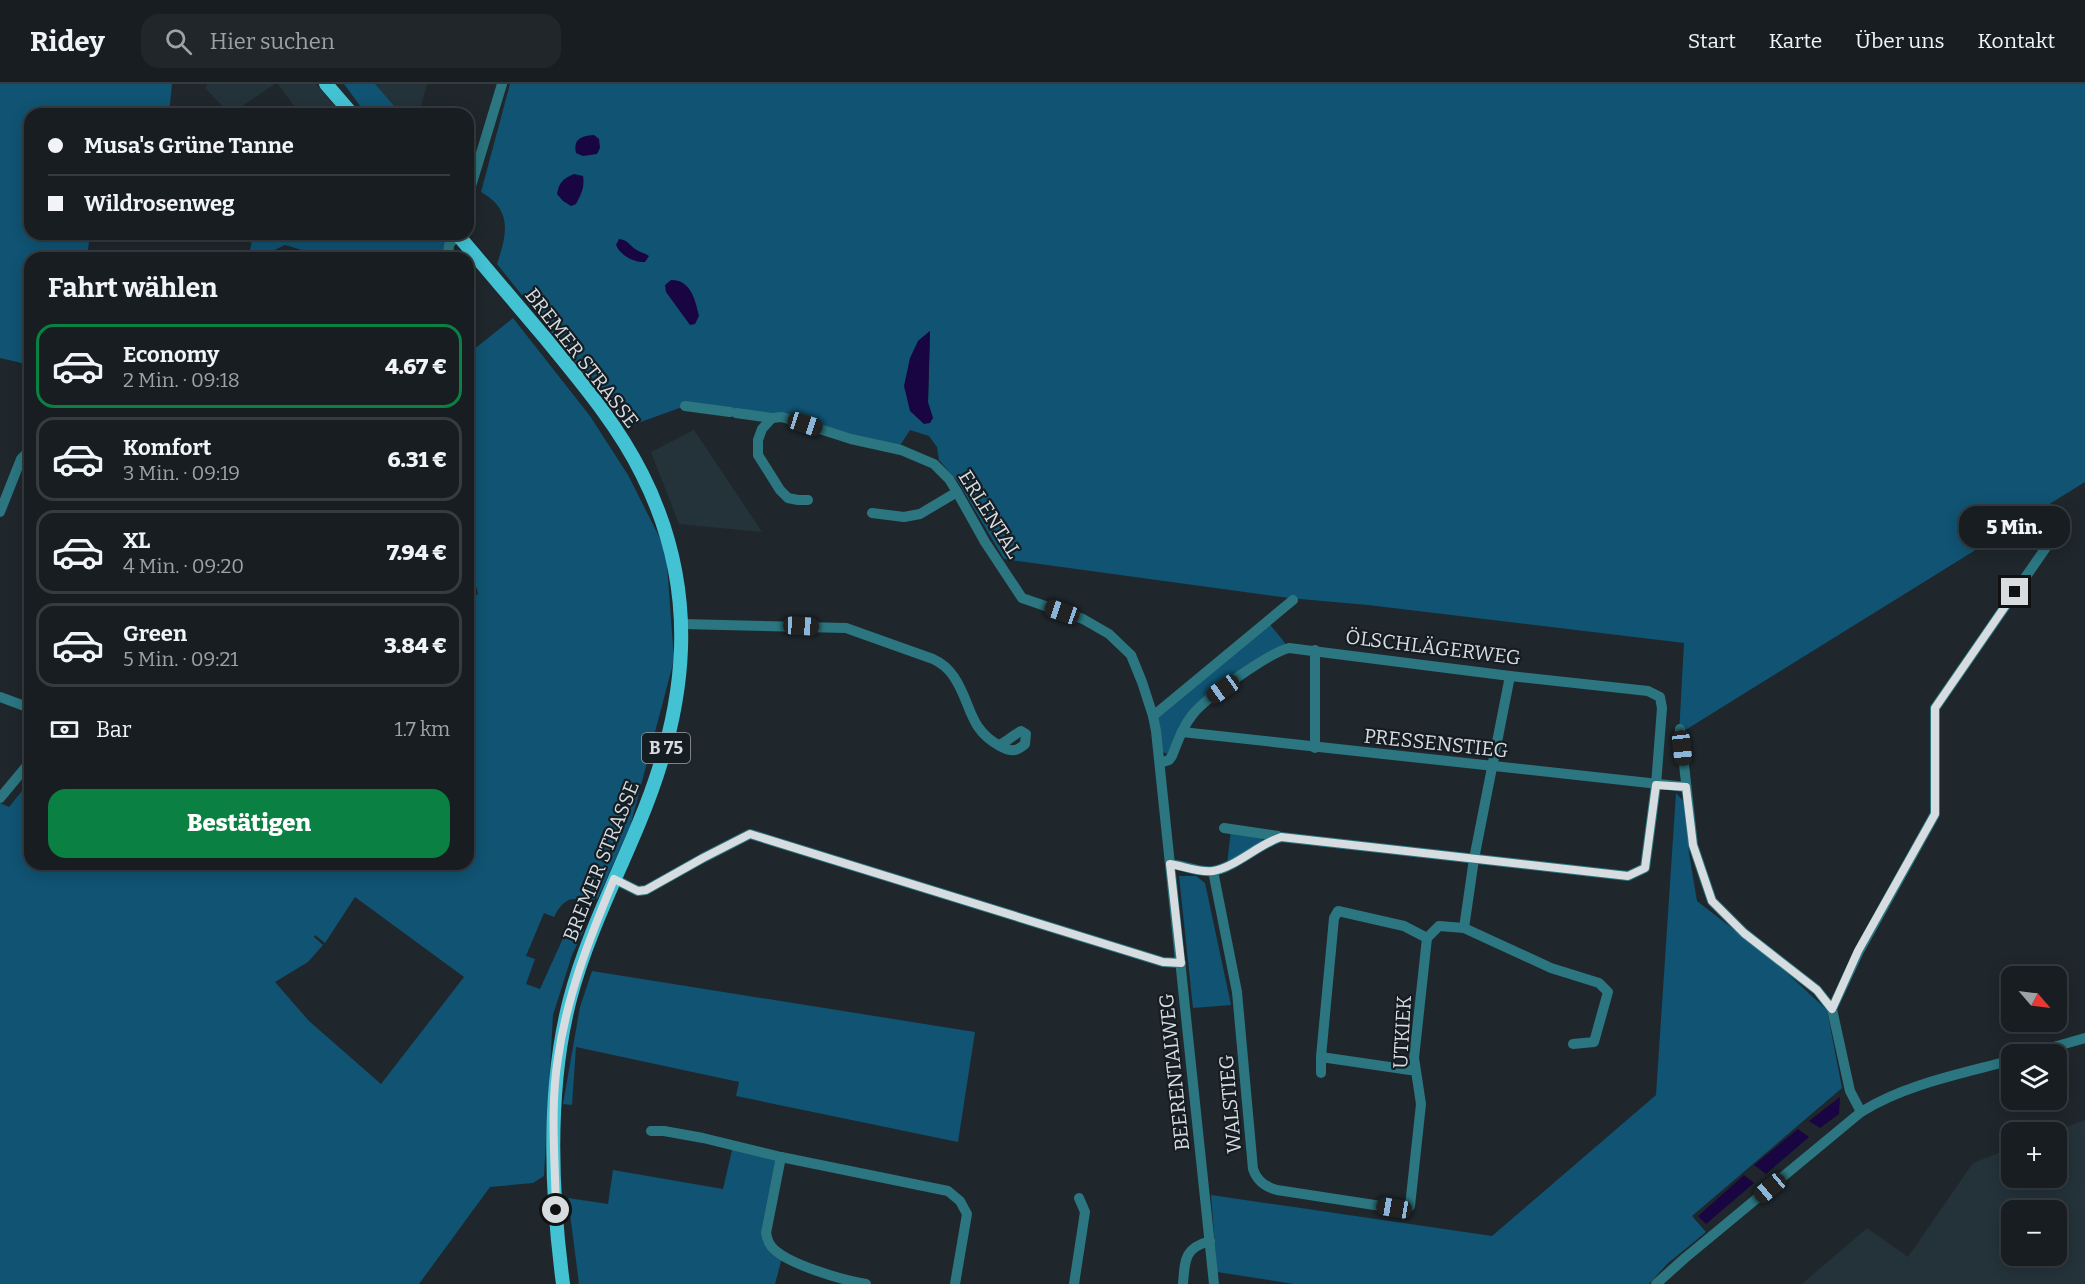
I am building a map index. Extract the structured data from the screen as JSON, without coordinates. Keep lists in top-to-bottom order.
{
  "streets": {
    "main road": ["BREMER STRASSE", "B 75"],
    "street": [
      "ERLENTAL",
      "ÖLSCHLÄGERWEG",
      "PRESSENSTIEG",
      "UTKIEK",
      "BEERENTALWEG",
      "WALSTIEG"
    ]
  },
  "crossings": [
    ["ERLENTAL", "BEERENTALWEG"],
    ["ÖLSCHLÄGERWEG", "PRESSENSTIEG"],
    ["ÖLSCHLÄGERWEG", "BEERENTALWEG"],
    ["UTKIEK", "WALSTIEG"]
  ],
  "north": "bottom right",
  "page": {
    "header": "Ridey",
    "search": "Hier suchen",
    "nav": [
      "Start",
      "Karte",
      "Über uns",
      "Kontakt"
    ],
    "banner": ["Musa's Grüne Tanne", "Wildrosenweg"],
    "heading": "Fahrt wählen",
    "list": [
      {
        "name": "Economy",
        "note": "2 Min. · 09:18",
        "value": "4.67 €"
      },
      {
        "name": "Komfort",
        "note": "3 Min. · 09:19",
        "value": "6.31 €"
      },
      {
        "name": "XL",
        "note": "4 Min. · 09:20",
        "value": "7.94 €"
      },
      {
        "name": "Green",
        "note": "5 Min. · 09:21",
        "value": "3.84 €"
      }
    ],
    "bubble": "5 Min.",
    "pay": ["Bar", "1.7 km"],
    "buttons": "Bestätigen",
    "map_buttons": ["+", "−"]
  }
}
